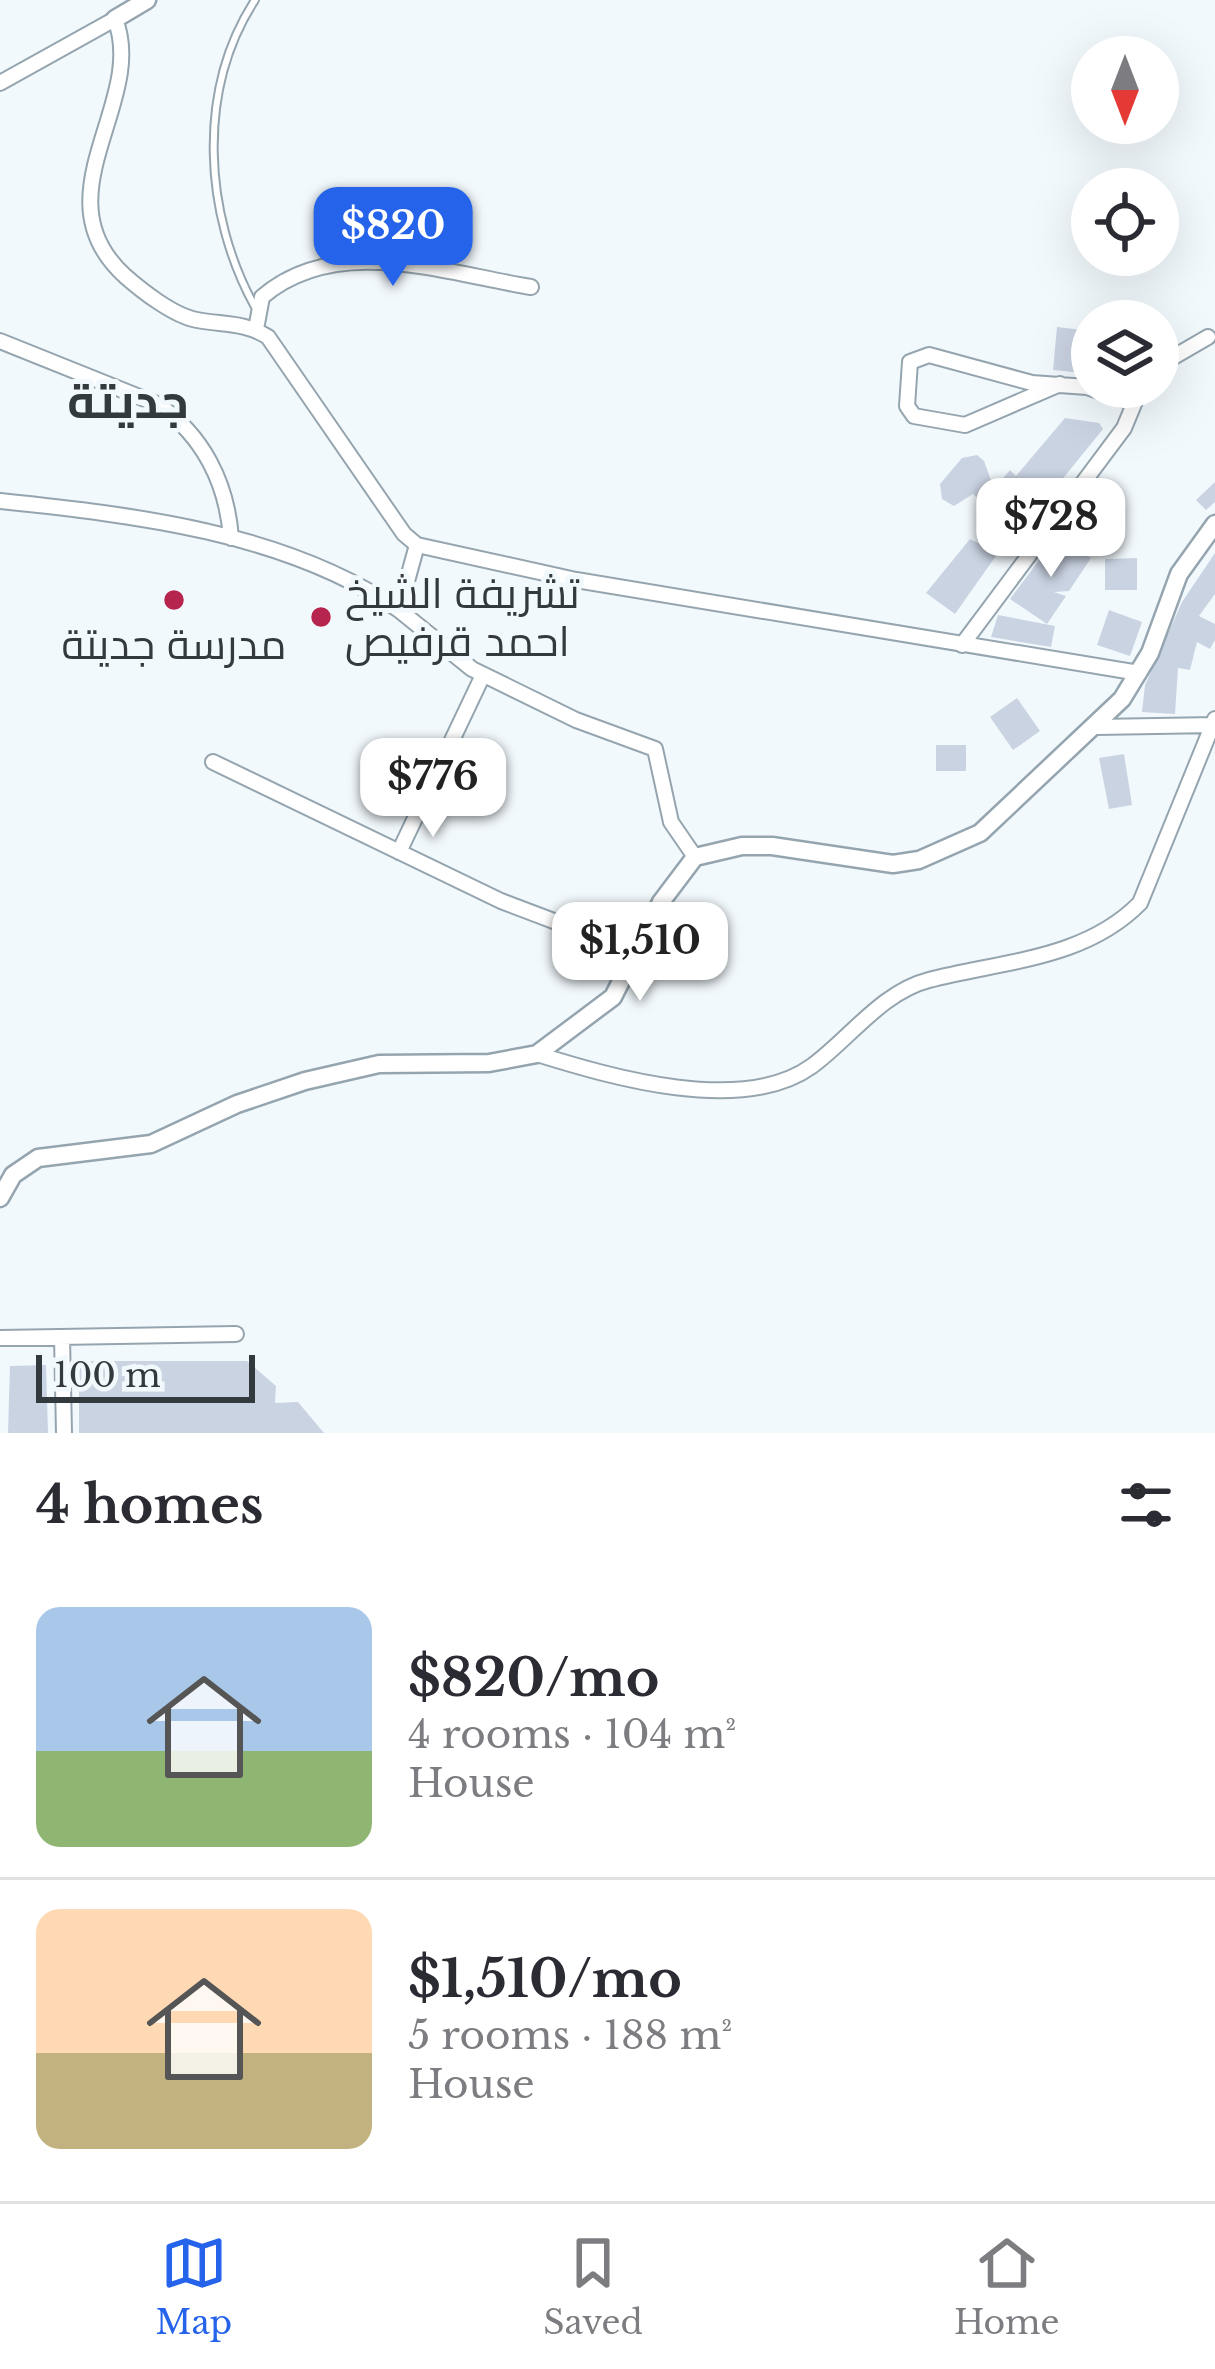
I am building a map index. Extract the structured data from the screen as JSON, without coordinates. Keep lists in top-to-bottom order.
{
  "districts": ["جديتة"],
  "places": ["مدرسة جديتة", "تشريفة الشيخ احمد قرفيص"],
  "scale_bar": "100 m",
  "north": "bottom",
  "page": {
    "price": [
      "$820",
      "$728",
      "$776",
      "$1,510"
    ],
    "scale": "100 m",
    "heading": "4 homes",
    "list": [
      {
        "name": "$820/mo",
        "note": "4 rooms · 104 m² · House"
      },
      {
        "name": "$1,510/mo",
        "note": "5 rooms · 188 m² · House"
      }
    ],
    "tabs": ["Map", "Saved", "Home"]
  }
}
